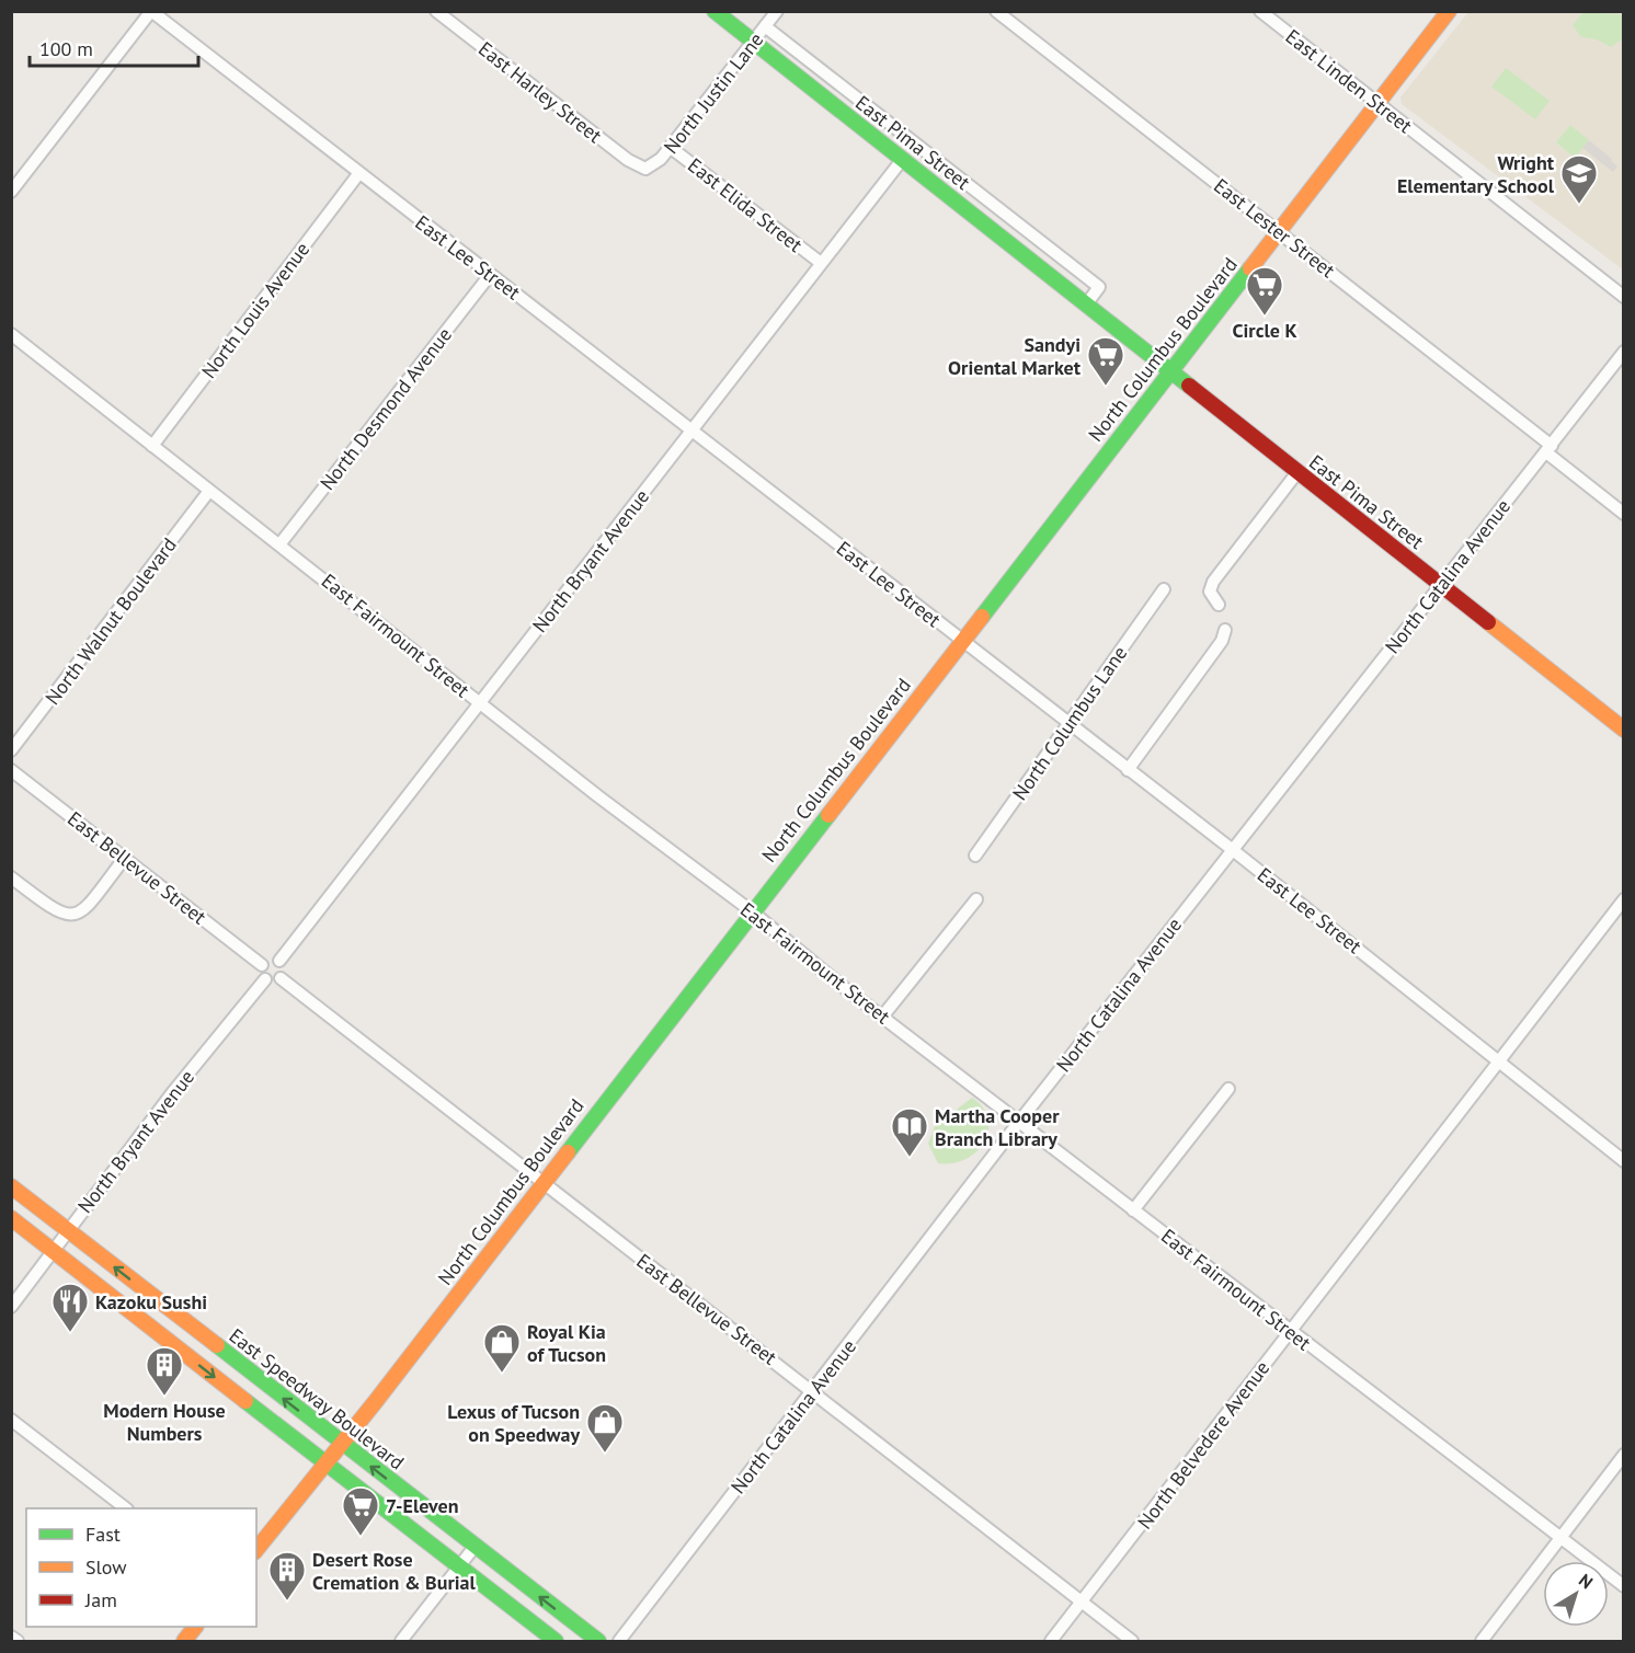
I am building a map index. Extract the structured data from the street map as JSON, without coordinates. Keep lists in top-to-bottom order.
{
  "streets": {
    "street": [
      "East Linden Street",
      "East Harley Street",
      "North Justin Lane",
      "East Pima Street",
      "East Elida Street",
      "East Lester Street",
      "East Lee Street",
      "North Louis Avenue",
      "North Columbus Boulevard",
      "North Desmond Avenue",
      "North Bryant Avenue",
      "North Catalina Avenue",
      "North Walnut Boulevard",
      "East Fairmount Street",
      "North Columbus Lane",
      "East Bellevue Street",
      "East Speedway Boulevard",
      "North Belvedere Avenue"
    ]
  },
  "crossings": [
    ["East Linden Street", "North Columbus Boulevard"],
    ["East Harley Street", "North Justin Lane"],
    ["North Justin Lane", "East Pima Street"],
    ["North Justin Lane", "East Elida Street"],
    ["East Pima Street", "North Columbus Boulevard"],
    ["East Pima Street", "North Bryant Avenue"],
    ["East Pima Street", "North Catalina Avenue"],
    ["East Elida Street", "North Bryant Avenue"],
    ["East Lester Street", "North Columbus Boulevard"],
    ["East Lester Street", "North Catalina Avenue"],
    ["East Lee Street", "North Louis Avenue"],
    ["East Lee Street", "North Columbus Boulevard"],
    ["East Lee Street", "North Desmond Avenue"],
    ["East Lee Street", "North Bryant Avenue"],
    ["East Lee Street", "North Catalina Avenue"],
    ["East Lee Street", "North Columbus Lane"],
    ["East Lee Street", "North Belvedere Avenue"],
    ["North Louis Avenue", "East Fairmount Street"],
    ["North Columbus Boulevard", "East Fairmount Street"],
    ["North Columbus Boulevard", "East Bellevue Street"],
    ["North Columbus Boulevard", "East Speedway Boulevard"],
    ["North Desmond Avenue", "East Fairmount Street"],
    ["North Bryant Avenue", "East Fairmount Street"],
    ["North Bryant Avenue", "East Bellevue Street"],
    ["North Bryant Avenue", "East Speedway Boulevard"],
    ["North Catalina Avenue", "East Fairmount Street"],
    ["North Catalina Avenue", "East Bellevue Street"],
    ["North Walnut Boulevard", "East Fairmount Street"],
    ["East Fairmount Street", "North Belvedere Avenue"],
    ["East Bellevue Street", "North Belvedere Avenue"]
  ],
  "places": {
    "school or university": ["Wright Elementary School"],
    "supermarket": ["Circle K", "Sandyi Oriental Market", "7-Eleven"],
    "library": ["Martha Cooper Branch Library"],
    "restaurant": ["Kazoku Sushi"],
    "shop": ["Royal Kia of Tucson", "Lexus of Tucson on Speedway"],
    "building": ["Modern House Numbers", "Desert Rose Cremation & Burial"]
  },
  "legend": ["Fast", "Slow", "Jam"],
  "scale_bar": "100 m",
  "north": "top right"
}
